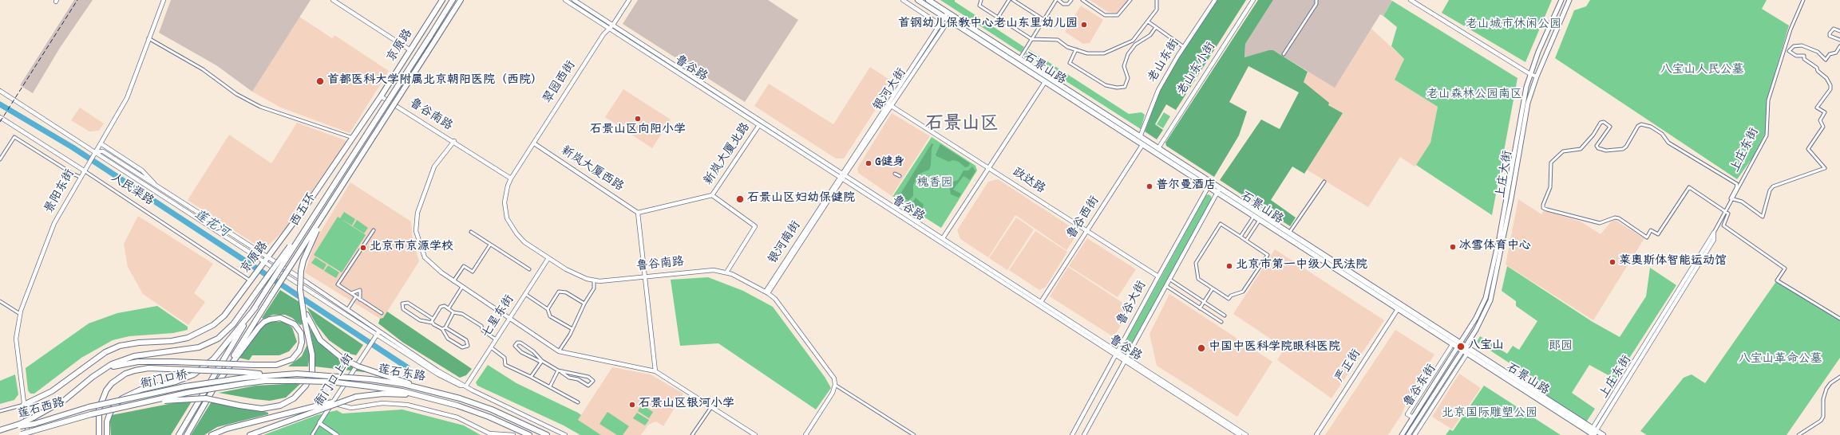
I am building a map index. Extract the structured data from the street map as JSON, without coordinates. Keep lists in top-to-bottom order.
{
  "streets": {
    "highway": [
      "京原路",
      "石景山路",
      "西五环",
      "莲石东路",
      "衙门口桥",
      "莲石西路"
    ],
    "main road": ["上庄大街", "鲁谷东街"],
    "street": [
      "老山东街",
      "鲁谷路",
      "老山东小街",
      "翠园西街",
      "银河大街",
      "鲁谷南路",
      "上庄东街",
      "新岚大厦北路",
      "新岚大厦西路",
      "政达路",
      "人民渠路",
      "景阳东街",
      "鲁谷西街",
      "银河南街",
      "鲁谷大街",
      "七星东街",
      "严正街",
      "衙门口上街"
    ]
  },
  "crossings": [
    ["京原路", "鲁谷南路"],
    ["京原路", "人民渠路"],
    ["京原路", "景阳东街"],
    ["京原路", "莲石东路"],
    ["老山东街", "石景山路"],
    ["鲁谷路", "翠园西街"],
    ["鲁谷路", "银河大街"],
    ["鲁谷路", "新岚大厦北路"],
    ["鲁谷路", "鲁谷西街"],
    ["鲁谷路", "银河南街"],
    ["鲁谷路", "鲁谷大街"],
    ["石景山路", "老山东小街"],
    ["石景山路", "银河大街"],
    ["石景山路", "上庄东街"],
    ["石景山路", "上庄大街"],
    ["石景山路", "鲁谷西街"],
    ["石景山路", "鲁谷大街"],
    ["石景山路", "严正街"],
    ["石景山路", "鲁谷东街"],
    ["翠园西街", "鲁谷南路"],
    ["翠园西街", "新岚大厦西路"],
    ["银河大街", "政达路"],
    ["银河大街", "银河南街"],
    ["鲁谷南路", "银河南街"],
    ["鲁谷南路", "七星东街"],
    ["新岚大厦北路", "新岚大厦西路"],
    ["上庄大街", "鲁谷东街"],
    ["政达路", "鲁谷西街"],
    ["政达路", "鲁谷大街"],
    ["人民渠路", "景阳东街"],
    ["人民渠路", "莲石东路"],
    ["七星东街", "莲石东路"],
    ["莲石东路", "衙门口桥"],
    ["莲石东路", "衙门口上街"],
    ["衙门口桥", "莲石西路"]
  ],
  "districts": ["石景山区"],
  "water": ["莲花河"],
  "parks": [
    "老山城市休闲公园",
    "八宝山人民公墓",
    "老山森林公园南区",
    "槐香园",
    "郎园",
    "八宝山革命公墓",
    "北京国际雕塑公园"
  ],
  "places": [
    "首钢幼儿保教中心老山东里幼儿园",
    "首都医科大学附属北京朝阳医院（西院）",
    "石景山区向阳小学",
    "G健身",
    "普尔曼酒店",
    "石景山区妇幼保健院",
    "冰雪体育中心",
    "北京市京源学校",
    "莱奥斯体智能运动馆",
    "北京市第一中级人民法院",
    "八宝山",
    "中国中医科学院眼科医院",
    "石景山区银河小学"
  ]
}
